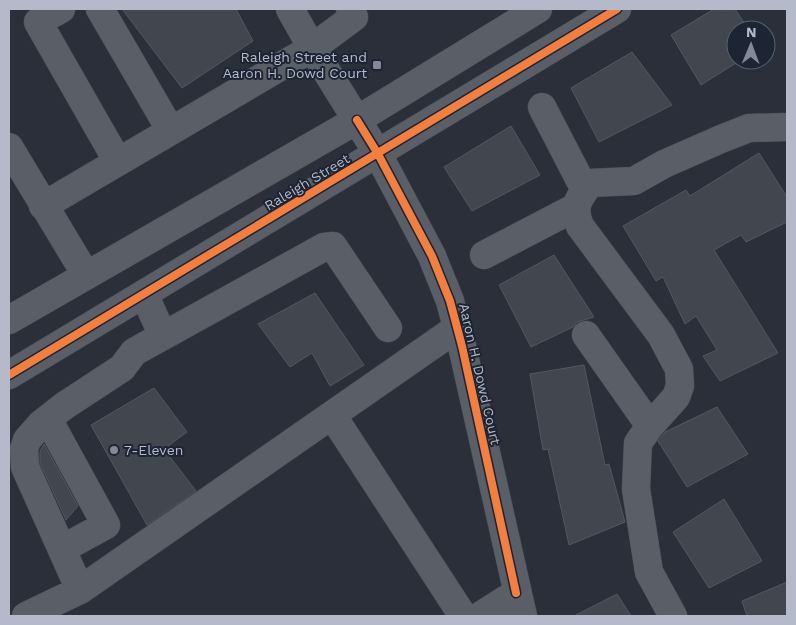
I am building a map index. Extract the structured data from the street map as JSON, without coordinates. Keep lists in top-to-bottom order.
{
  "streets": {
    "street": ["Raleigh Street", "Aaron H. Dowd Court"]
  },
  "crossings": [
    ["Raleigh Street", "Aaron H. Dowd Court"]
  ],
  "places": {
    "transit": ["Raleigh Street and Aaron H. Dowd Court"],
    "other": ["7-Eleven"]
  },
  "north": "top"
}
